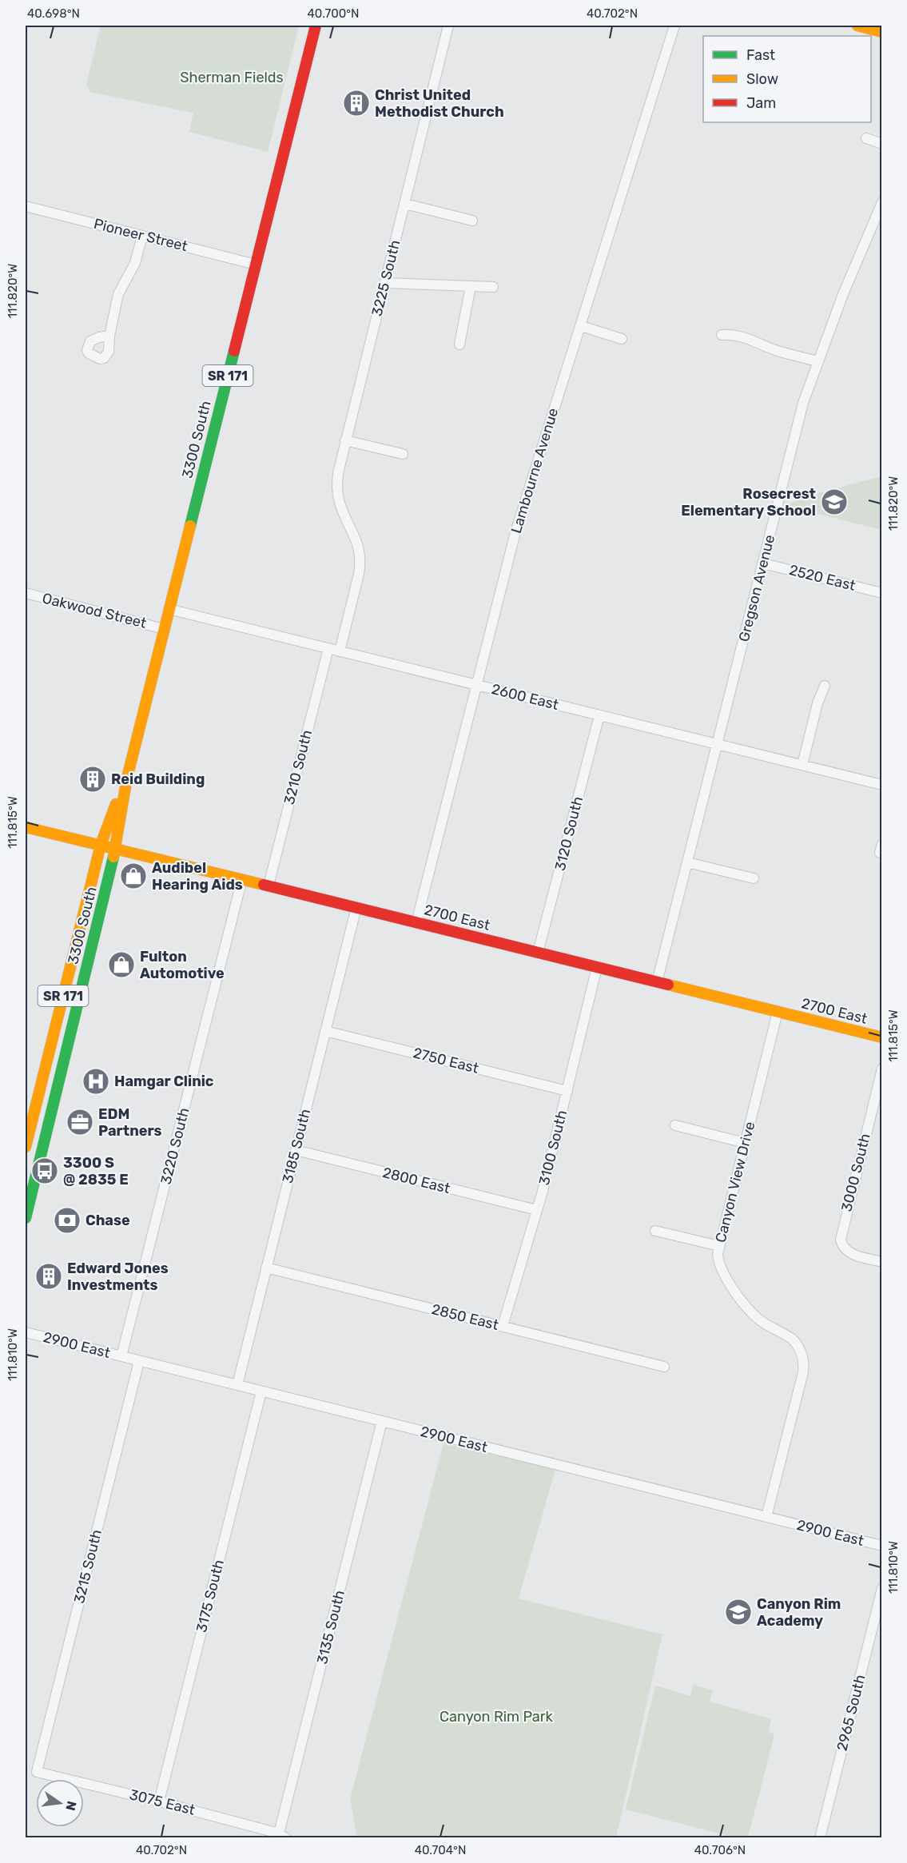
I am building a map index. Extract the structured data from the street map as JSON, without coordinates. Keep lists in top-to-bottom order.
{
  "streets": {
    "main road": ["SR 171", "3300 South", "2700 East"],
    "street": [
      "Pioneer Street",
      "3225 South",
      "Lambourne Avenue",
      "2520 East",
      "Gregson Avenue",
      "Oakwood Street",
      "2600 East",
      "3210 South",
      "3120 South",
      "2750 East",
      "3220 South",
      "3185 South",
      "3100 South",
      "3000 South",
      "2800 East",
      "Canyon View Drive",
      "2850 East",
      "2900 East",
      "3215 South",
      "3175 South",
      "3135 South",
      "2965 South",
      "3075 East"
    ]
  },
  "crossings": [
    ["Pioneer Street", "3300 South"],
    ["3225 South", "2600 East"],
    ["3300 South", "Oakwood Street"],
    ["3300 South", "2600 East"],
    ["3300 South", "2700 East"],
    ["Lambourne Avenue", "2600 East"],
    ["Lambourne Avenue", "2700 East"],
    ["2520 East", "Gregson Avenue"],
    ["Gregson Avenue", "2600 East"],
    ["Gregson Avenue", "2700 East"],
    ["2600 East", "3210 South"],
    ["2600 East", "3120 South"],
    ["3210 South", "2700 East"],
    ["3120 South", "2700 East"],
    ["2700 East", "3220 South"],
    ["2700 East", "3185 South"],
    ["2700 East", "3100 South"],
    ["2700 East", "Canyon View Drive"],
    ["2750 East", "3185 South"],
    ["2750 East", "3100 South"],
    ["3220 South", "2900 East"],
    ["3185 South", "2800 East"],
    ["3185 South", "2850 East"],
    ["3185 South", "2900 East"],
    ["3100 South", "2800 East"],
    ["3100 South", "2850 East"],
    ["Canyon View Drive", "2900 East"],
    ["2900 East", "3215 South"],
    ["2900 East", "3175 South"],
    ["2900 East", "3135 South"],
    ["3215 South", "3075 East"],
    ["3175 South", "3075 East"],
    ["3135 South", "3075 East"]
  ],
  "parks": ["Sherman Fields", "Canyon Rim Park"],
  "places": {
    "building": ["Christ United Methodist Church", "Reid Building", "Edward Jones Investments"],
    "school or university": ["Rosecrest Elementary School", "Canyon Rim Academy"],
    "shop": ["Audibel Hearing Aids", "Fulton Automotive"],
    "hospital": ["Hamgar Clinic"],
    "office": ["EDM Partners"],
    "bus stop": ["3300 S @ 2835 E"],
    "bank": ["Chase"]
  },
  "legend": ["Fast", "Slow", "Jam"],
  "north": "right",
  "coordinates": [
    "40.698°N",
    "40.700°N",
    "40.702°N",
    "111.820°W",
    "111.815°W",
    "111.810°W",
    "40.704°N",
    "40.706°N"
  ]
}
